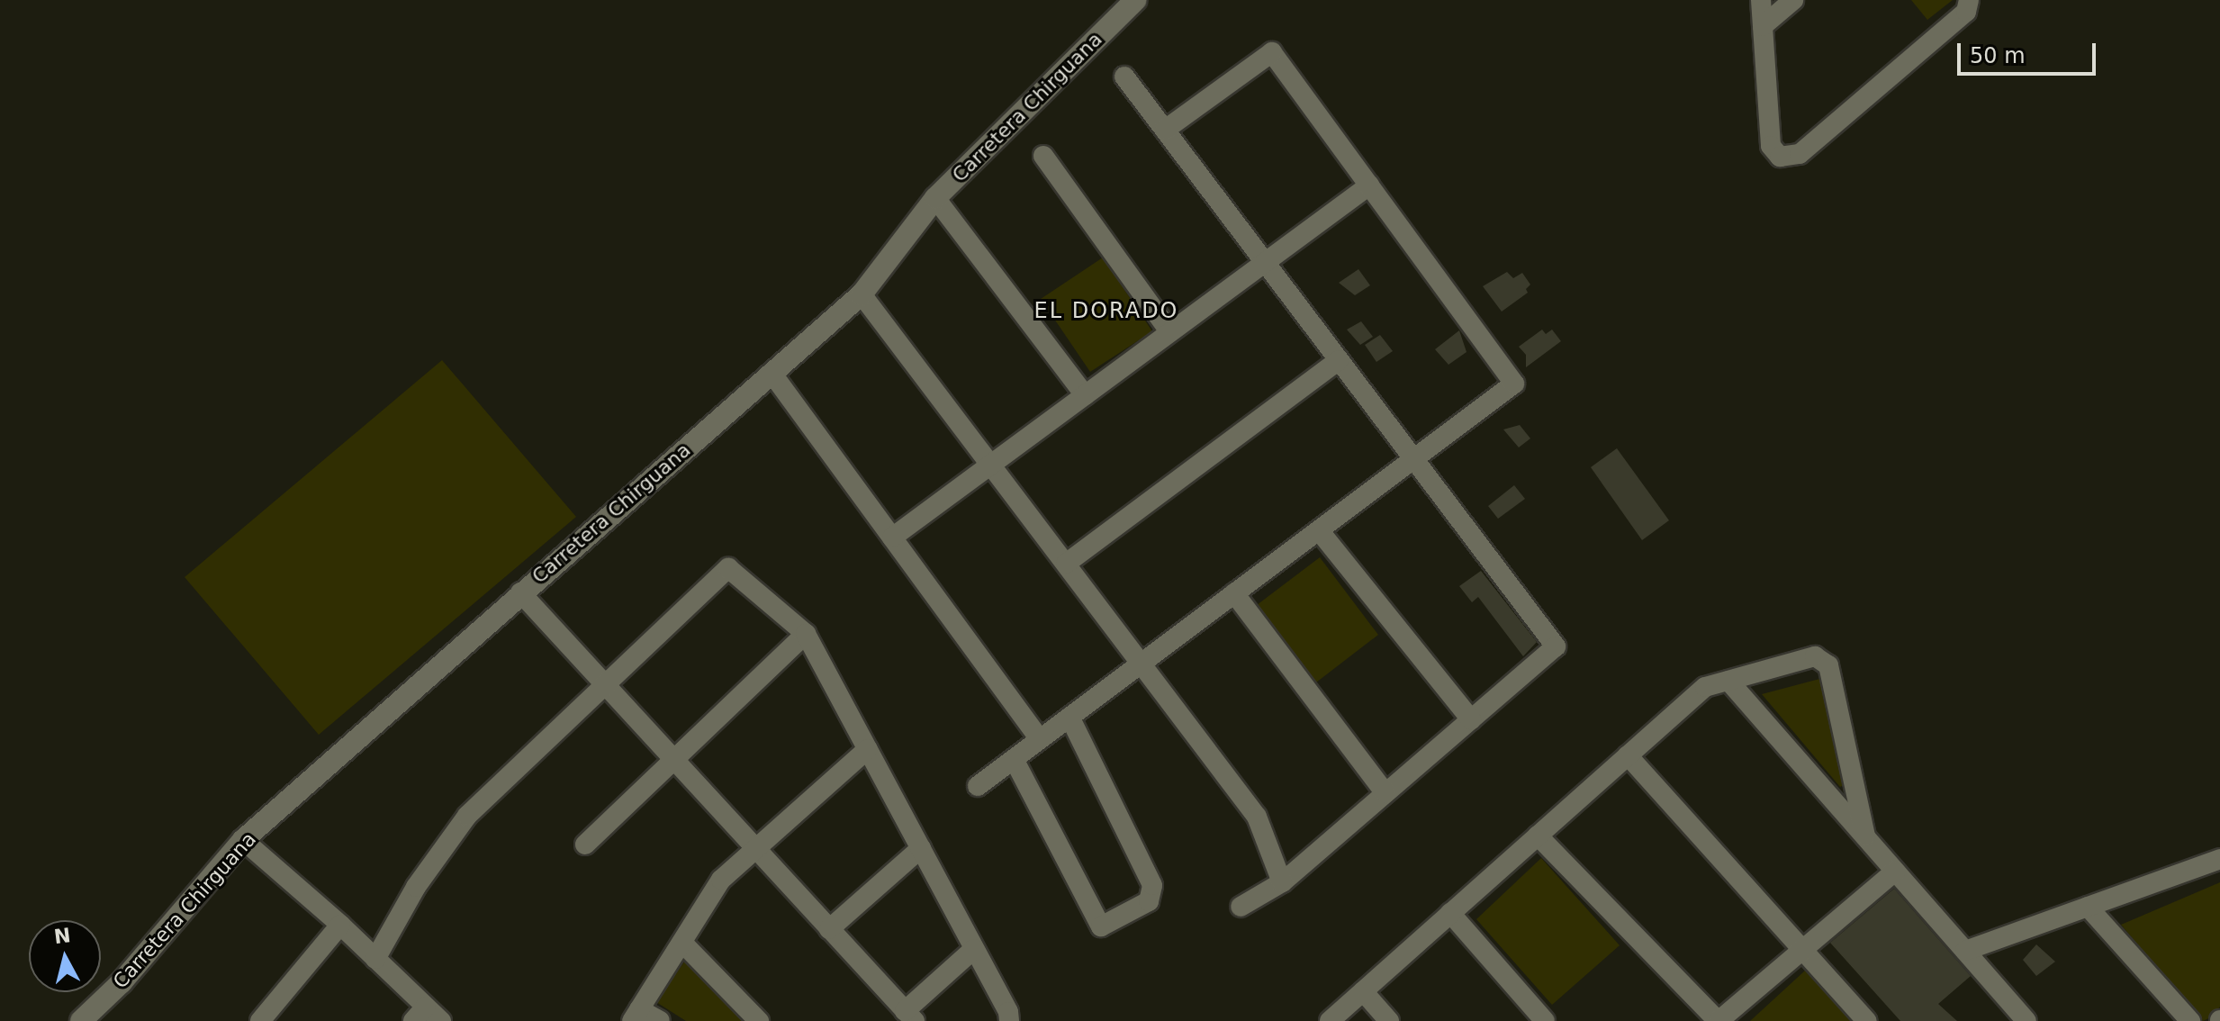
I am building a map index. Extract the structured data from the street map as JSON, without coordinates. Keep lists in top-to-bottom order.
{
  "streets": {
    "street": ["Carretera Chirguana"]
  },
  "districts": ["EL DORADO"],
  "scale_bar": "50 m",
  "north": "top"
}
